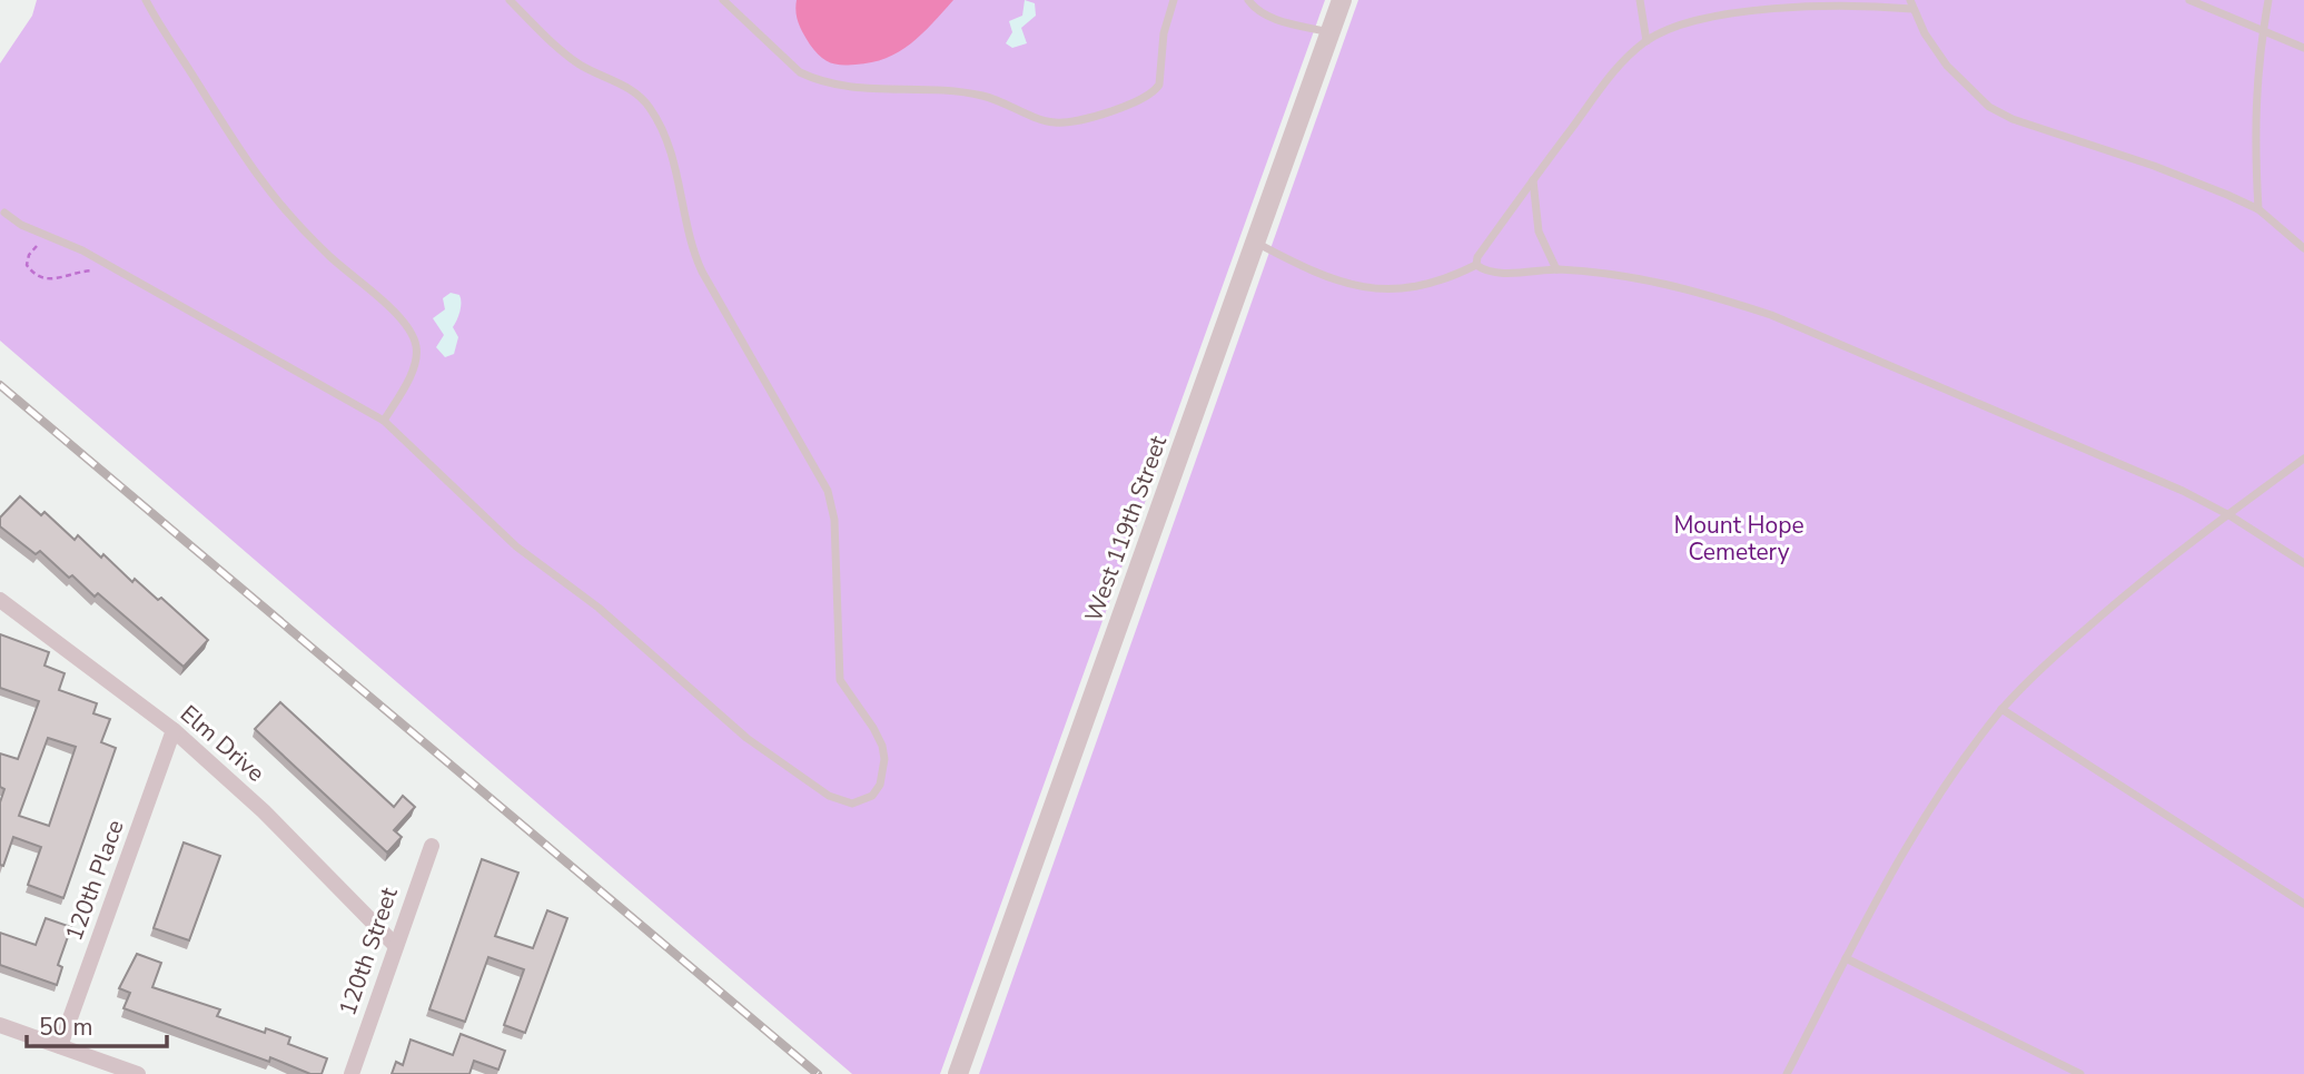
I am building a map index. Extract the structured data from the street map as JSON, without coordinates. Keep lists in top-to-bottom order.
{
  "streets": {
    "street": [
      "West 119th Street",
      "Elm Drive",
      "120th Place",
      "120th Street"
    ]
  },
  "crossings": [
    ["Elm Drive", "120th Place"],
    ["Elm Drive", "120th Street"]
  ],
  "parks": ["Mount Hope Cemetery"],
  "scale_bar": "50 m"
}
